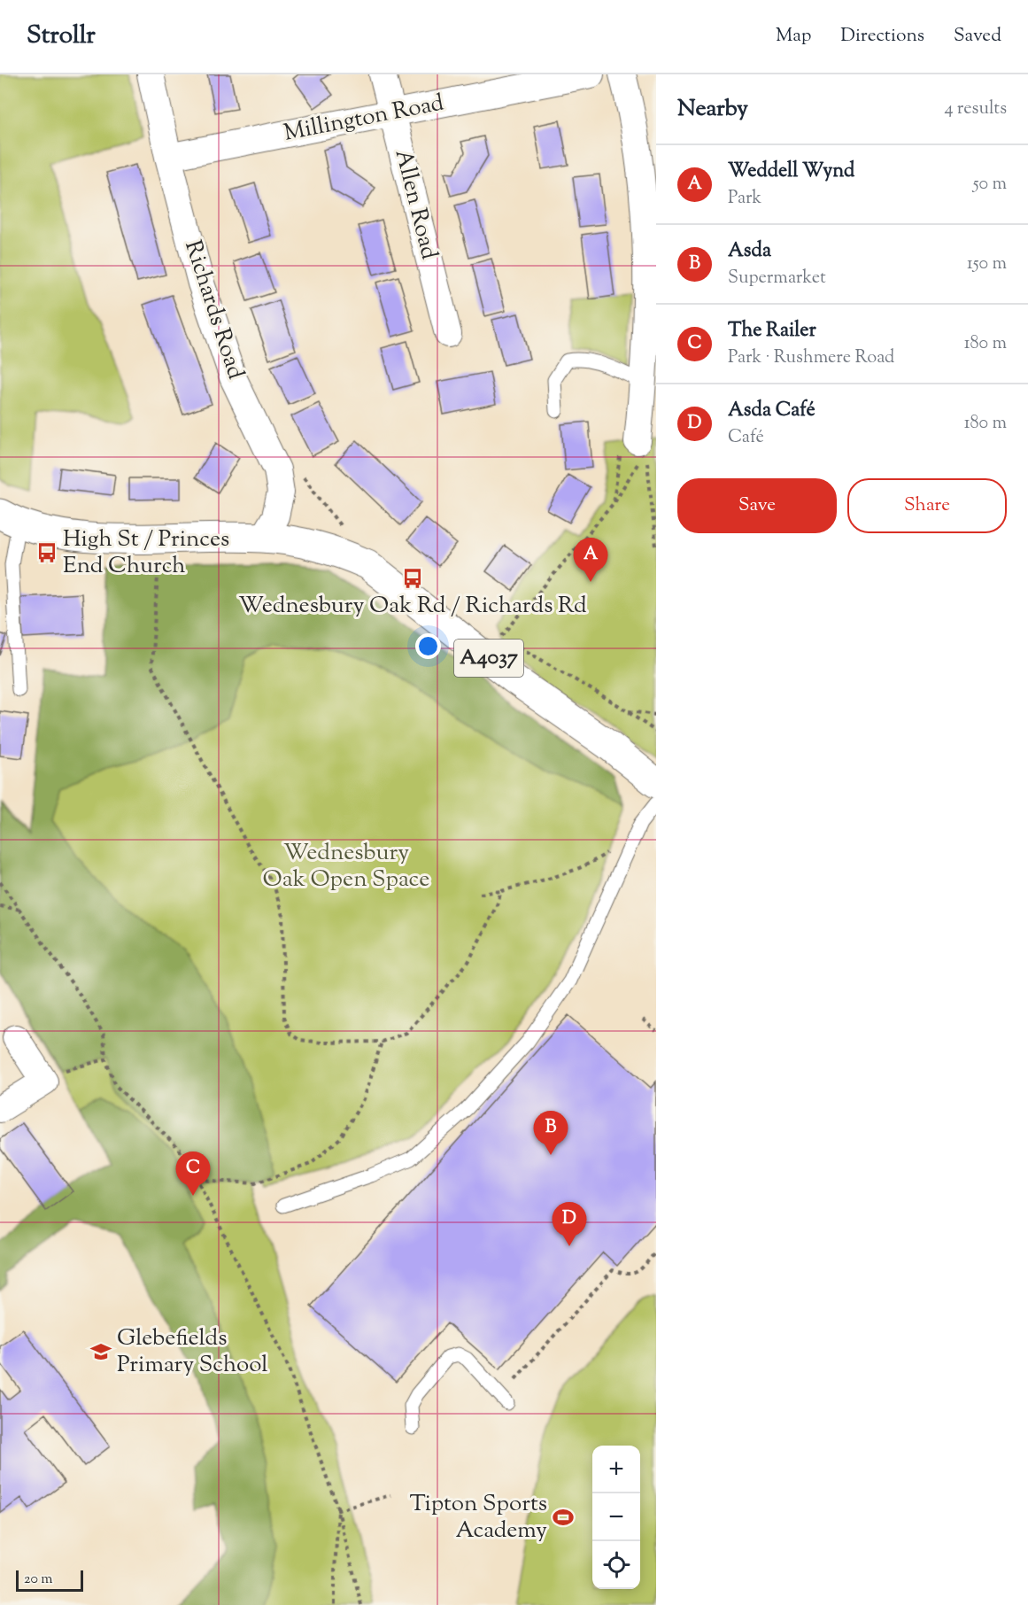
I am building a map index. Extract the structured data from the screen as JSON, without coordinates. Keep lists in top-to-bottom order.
{
  "streets": {
    "main road": ["A4037"],
    "street": ["Millington Road", "Allen Road", "Richards Road"]
  },
  "crossings": [
    ["Millington Road", "Allen Road"],
    ["Millington Road", "Richards Road"],
    ["Richards Road", "A4037"]
  ],
  "parks": ["Wednesbury Oak Open Space"],
  "places": {
    "bus stop": ["High St / Princes End Church", "Wednesbury Oak Rd / Richards Rd"],
    "school or university": ["Glebefields Primary School"],
    "sports": ["Tipton Sports Academy"]
  },
  "scale_bar": "20 m",
  "page": {
    "header": "Strollr",
    "nav": ["Map", "Directions", "Saved"],
    "heading": ["Nearby", "4 results"],
    "list": [
      {
        "mark": "A",
        "name": "Weddell Wynd",
        "note": "Park",
        "value": "50 m"
      },
      {
        "mark": "B",
        "name": "Asda",
        "note": "Supermarket",
        "value": "150 m"
      },
      {
        "mark": "C",
        "name": "The Railer",
        "note": "Park · Rushmere Road",
        "value": "180 m"
      },
      {
        "mark": "D",
        "name": "Asda Café",
        "note": "Café",
        "value": "180 m"
      }
    ],
    "buttons": ["Save", "Share"],
    "pins": [
      "A",
      "B",
      "C",
      "D"
    ],
    "map_buttons": ["+", "−"],
    "scale": "20 m"
  }
}
